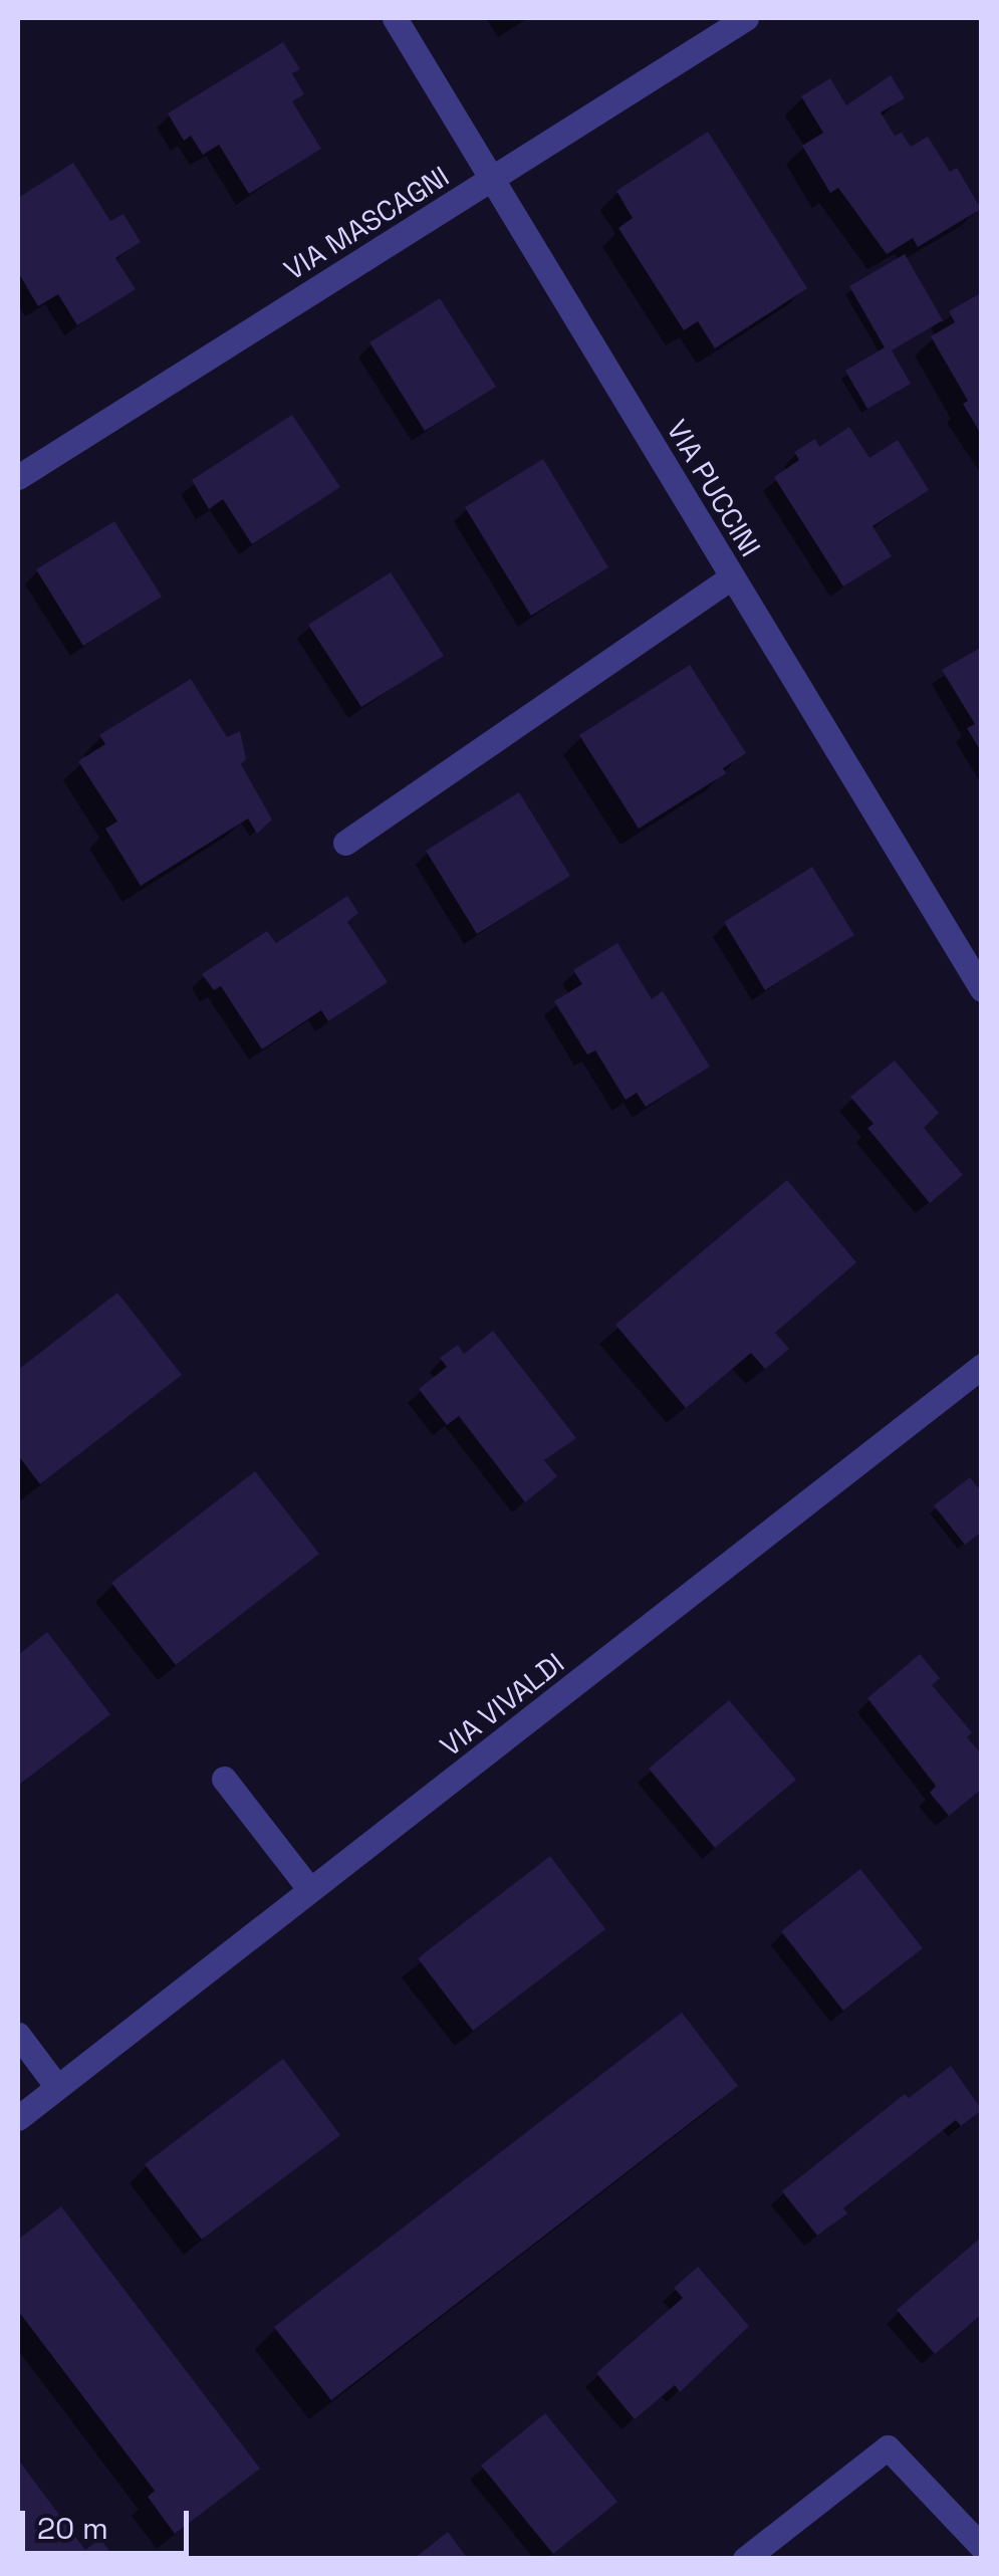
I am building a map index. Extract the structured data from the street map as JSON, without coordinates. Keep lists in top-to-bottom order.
{
  "streets": {
    "street": ["VIA MASCAGNI", "VIA PUCCINI", "VIA VIVALDI"]
  },
  "crossings": [
    ["VIA MASCAGNI", "VIA PUCCINI"]
  ],
  "scale_bar": "20 m"
}
